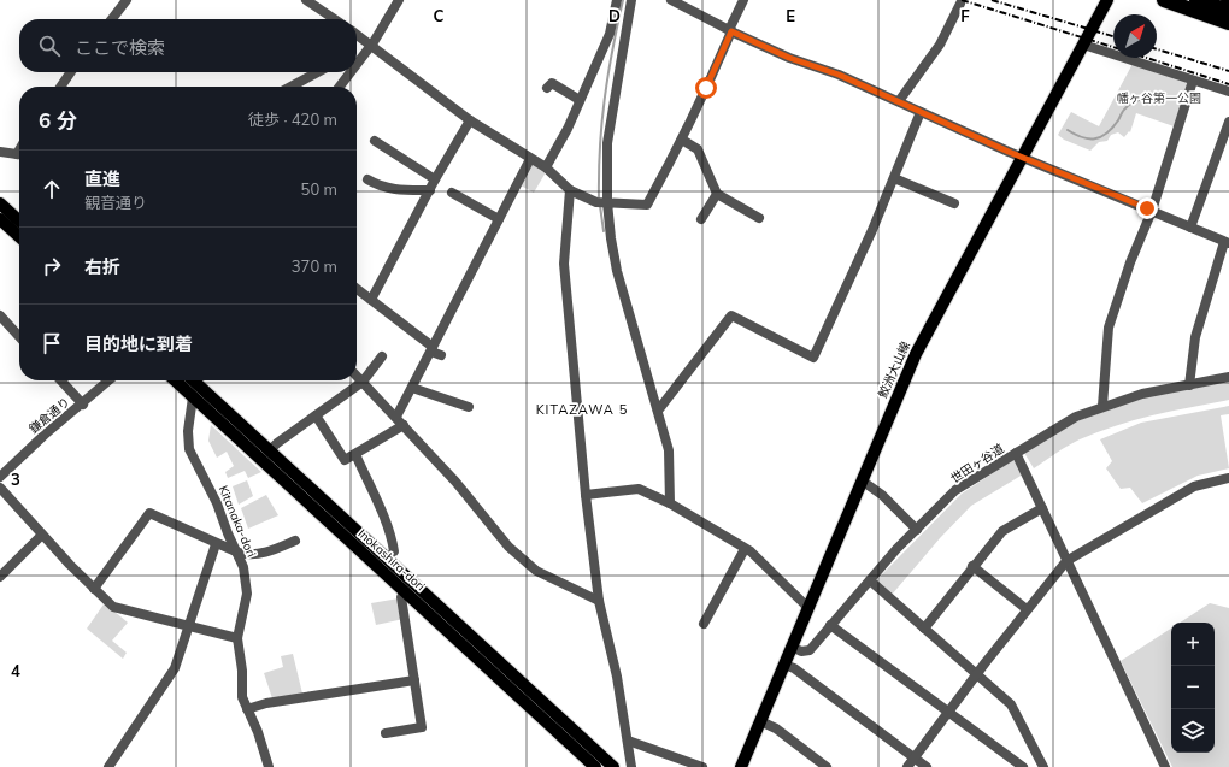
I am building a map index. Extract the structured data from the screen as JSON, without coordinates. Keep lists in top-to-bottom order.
{
  "streets": {
    "main road": ["鮫洲大山線", "Inokashira-dori"],
    "street": ["鎌倉通り", "世田ヶ谷道", "Kitanaka-dori"]
  },
  "crossings": [
    ["鮫洲大山線", "世田ヶ谷道"],
    ["Kitanaka-dori", "Inokashira-dori"]
  ],
  "districts": ["KITAZAWA 5"],
  "parks": ["幡ヶ谷第一公園"],
  "north": "top right",
  "page": {
    "search": "ここで検索",
    "heading": ["6 分", "徒歩 · 420 m"],
    "list": [
      ["直進", "観音通り", "50 m"],
      ["右折", "370 m"],
      "目的地に到着"
    ],
    "map_buttons": ["+", "−"]
  },
  "grid": {
    "columns": [
      "C",
      "D",
      "E",
      "F"
    ],
    "rows": ["3", "4"]
  }
}
